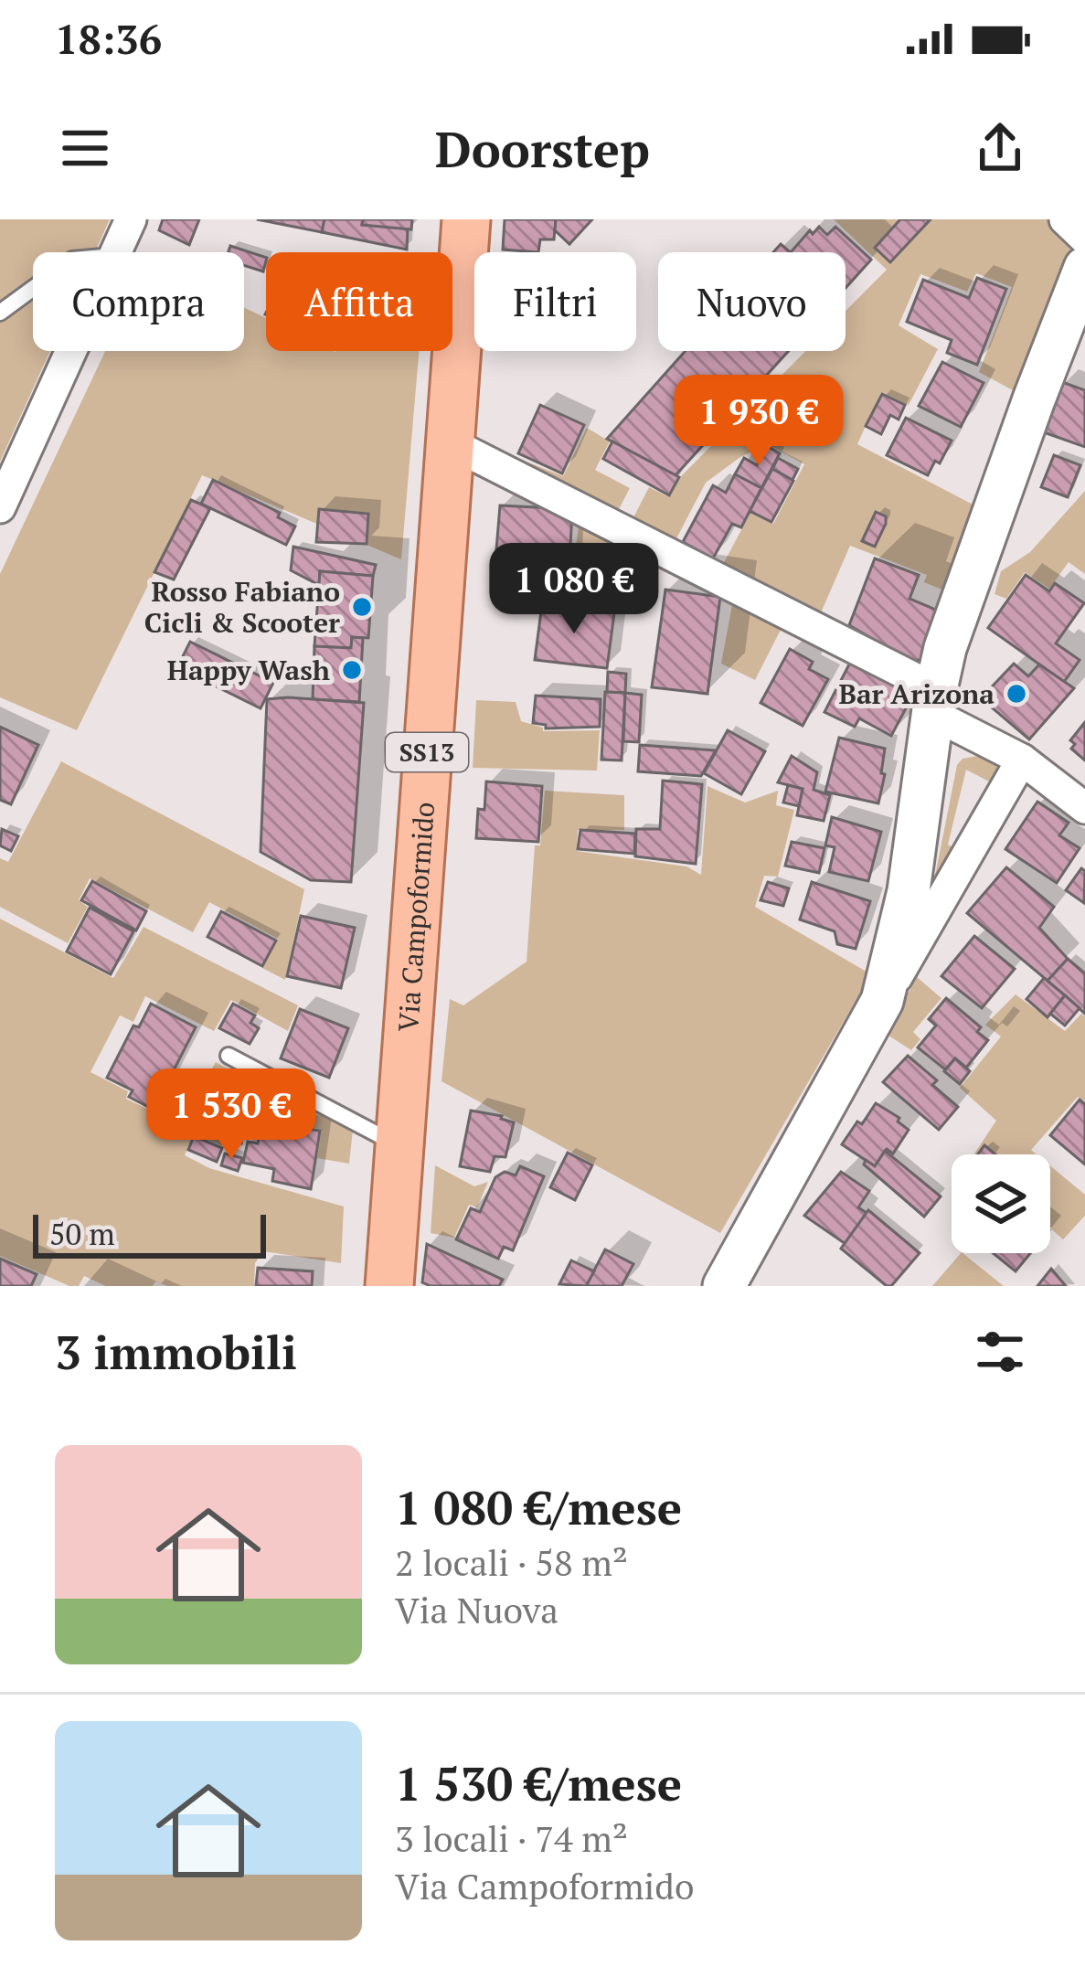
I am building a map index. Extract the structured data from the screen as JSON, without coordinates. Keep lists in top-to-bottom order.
{
  "streets": {
    "main road": ["SS13", "Via Campoformido"]
  },
  "places": ["Rosso Fabiano Cicli & Scooter", "Happy Wash", "Bar Arizona"],
  "scale_bar": "50 m",
  "page": {
    "status": "18:36",
    "header": "Doorstep",
    "chip": [
      "Compra",
      "Affitta",
      "Filtri",
      "Nuovo"
    ],
    "price": ["1 930 €", "1 080 €", "1 530 €"],
    "scale": "50 m",
    "heading": "3 immobili",
    "list": [
      {
        "name": "1 080 €/mese",
        "note": "2 locali · 58 m² · Via Nuova"
      },
      {
        "name": "1 530 €/mese",
        "note": "3 locali · 74 m² · Via Campoformido"
      }
    ]
  }
}
